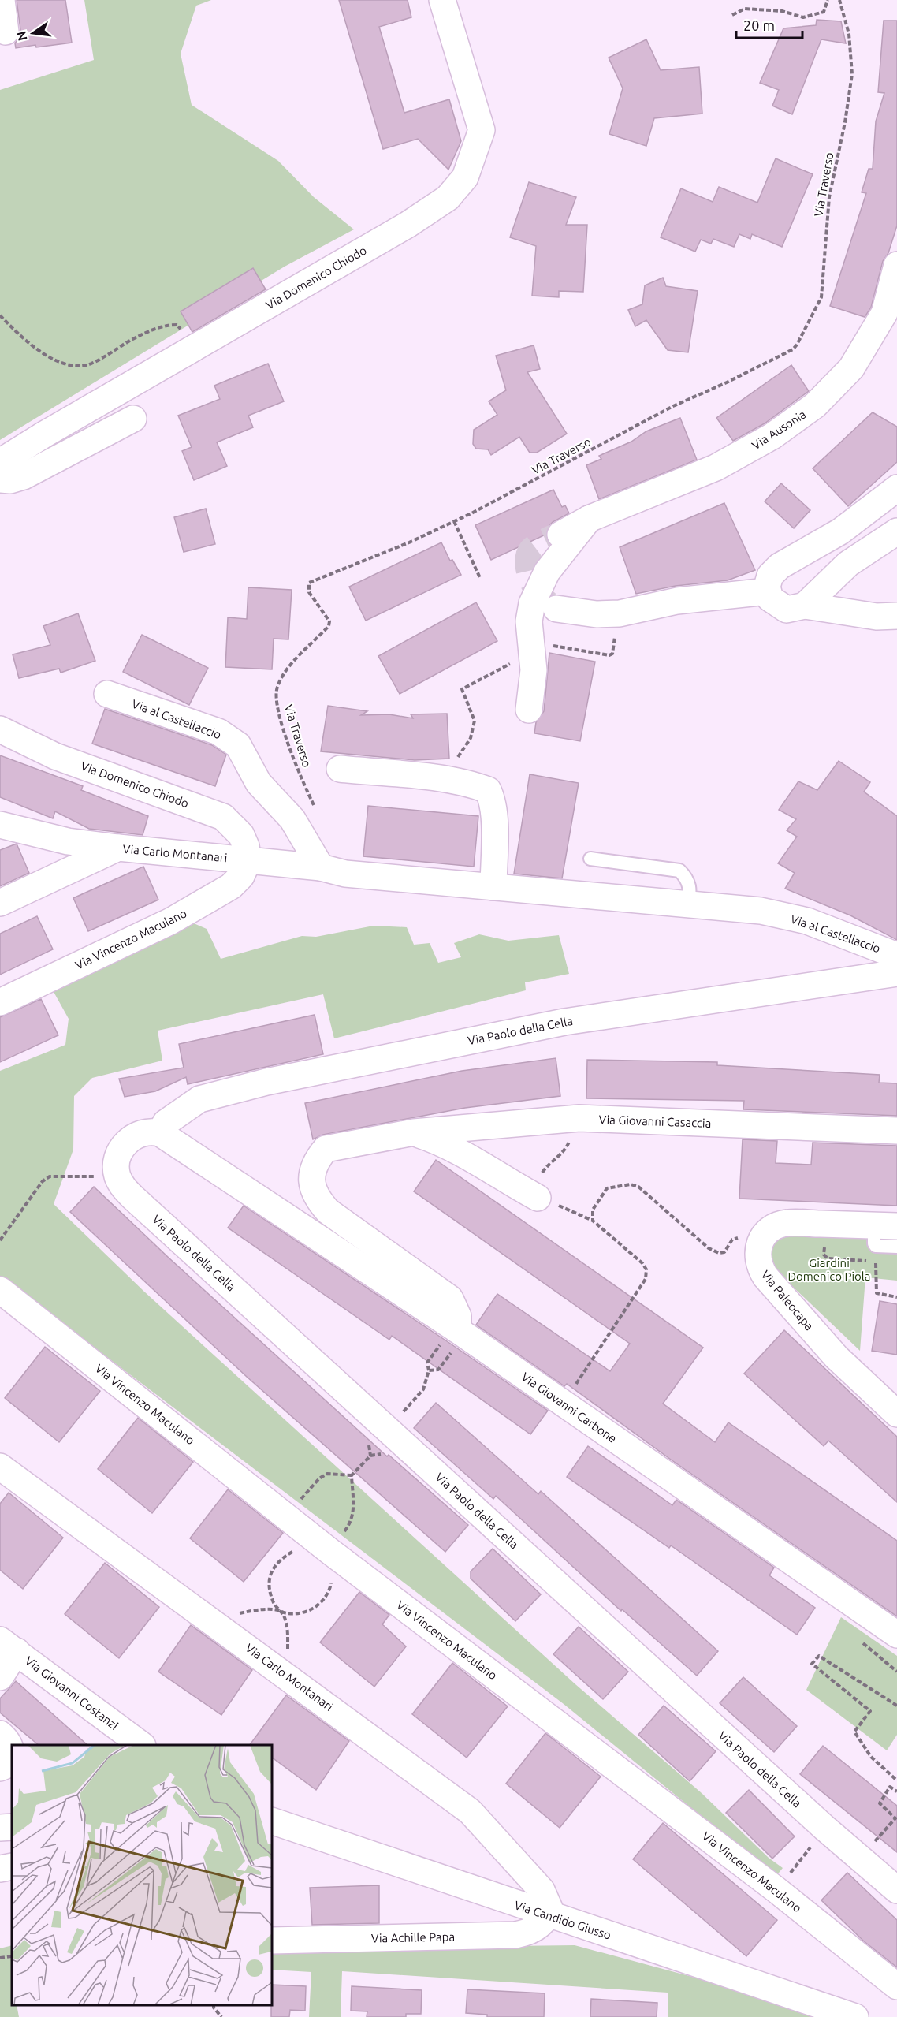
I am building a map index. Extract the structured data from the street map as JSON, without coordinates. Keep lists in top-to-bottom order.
{
  "streets": {
    "street": [
      "Via Domenico Chiodo",
      "Via Ausonia",
      "Via al Castellaccio",
      "Via Carlo Montanari",
      "Via Vincenzo Maculano",
      "Via Paolo della Cella",
      "Via Giovanni Casaccia",
      "Via Paleocapa",
      "Via Giovanni Carbone",
      "Via Giovanni Costanzi",
      "Via Candido Giusso",
      "Via Achille Papa"
    ],
    "path": ["Via Traverso"]
  },
  "crossings": [
    ["Via Domenico Chiodo", "Via al Castellaccio"],
    ["Via Domenico Chiodo", "Via Carlo Montanari"],
    ["Via Domenico Chiodo", "Via Vincenzo Maculano"],
    ["Via al Castellaccio", "Via Carlo Montanari"],
    ["Via al Castellaccio", "Via Vincenzo Maculano"],
    ["Via Carlo Montanari", "Via Vincenzo Maculano"],
    ["Via Carlo Montanari", "Via Candido Giusso"],
    ["Via Carlo Montanari", "Via Achille Papa"],
    ["Via Paolo della Cella", "Via Giovanni Carbone"],
    ["Via Giovanni Casaccia", "Via Giovanni Carbone"],
    ["Via Candido Giusso", "Via Achille Papa"]
  ],
  "parks": ["Giardini Domenico Piola"],
  "scale_bar": "20 m",
  "north": "left"
}
